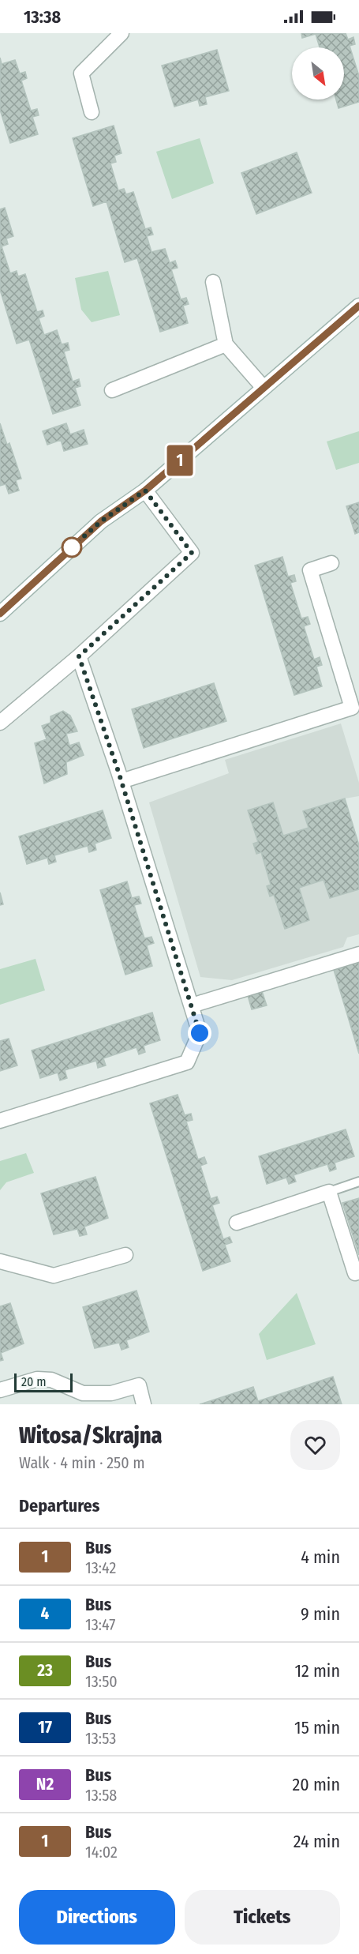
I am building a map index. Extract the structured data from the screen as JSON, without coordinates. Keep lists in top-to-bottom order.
{
  "lines": ["bus line 1"],
  "scale_bar": "20 m",
  "north": "bottom right",
  "page": {
    "status": "13:38",
    "on_map": "1",
    "scale": "20 m",
    "heading": [
      ["Witosa/Skrajna", "Walk · 4 min · 250 m"],
      "Departures"
    ],
    "list": [
      {
        "mark": "1",
        "name": "Bus",
        "note": "13:42",
        "value": "4 min"
      },
      {
        "mark": "4",
        "name": "Bus",
        "note": "13:47",
        "value": "9 min"
      },
      {
        "mark": "23",
        "name": "Bus",
        "note": "13:50",
        "value": "12 min"
      },
      {
        "mark": "17",
        "name": "Bus",
        "note": "13:53",
        "value": "15 min"
      },
      {
        "mark": "N2",
        "name": "Bus",
        "note": "13:58",
        "value": "20 min"
      },
      {
        "mark": "1",
        "name": "Bus",
        "note": "14:02",
        "value": "24 min"
      }
    ],
    "buttons": ["Directions", "Tickets"]
  }
}
